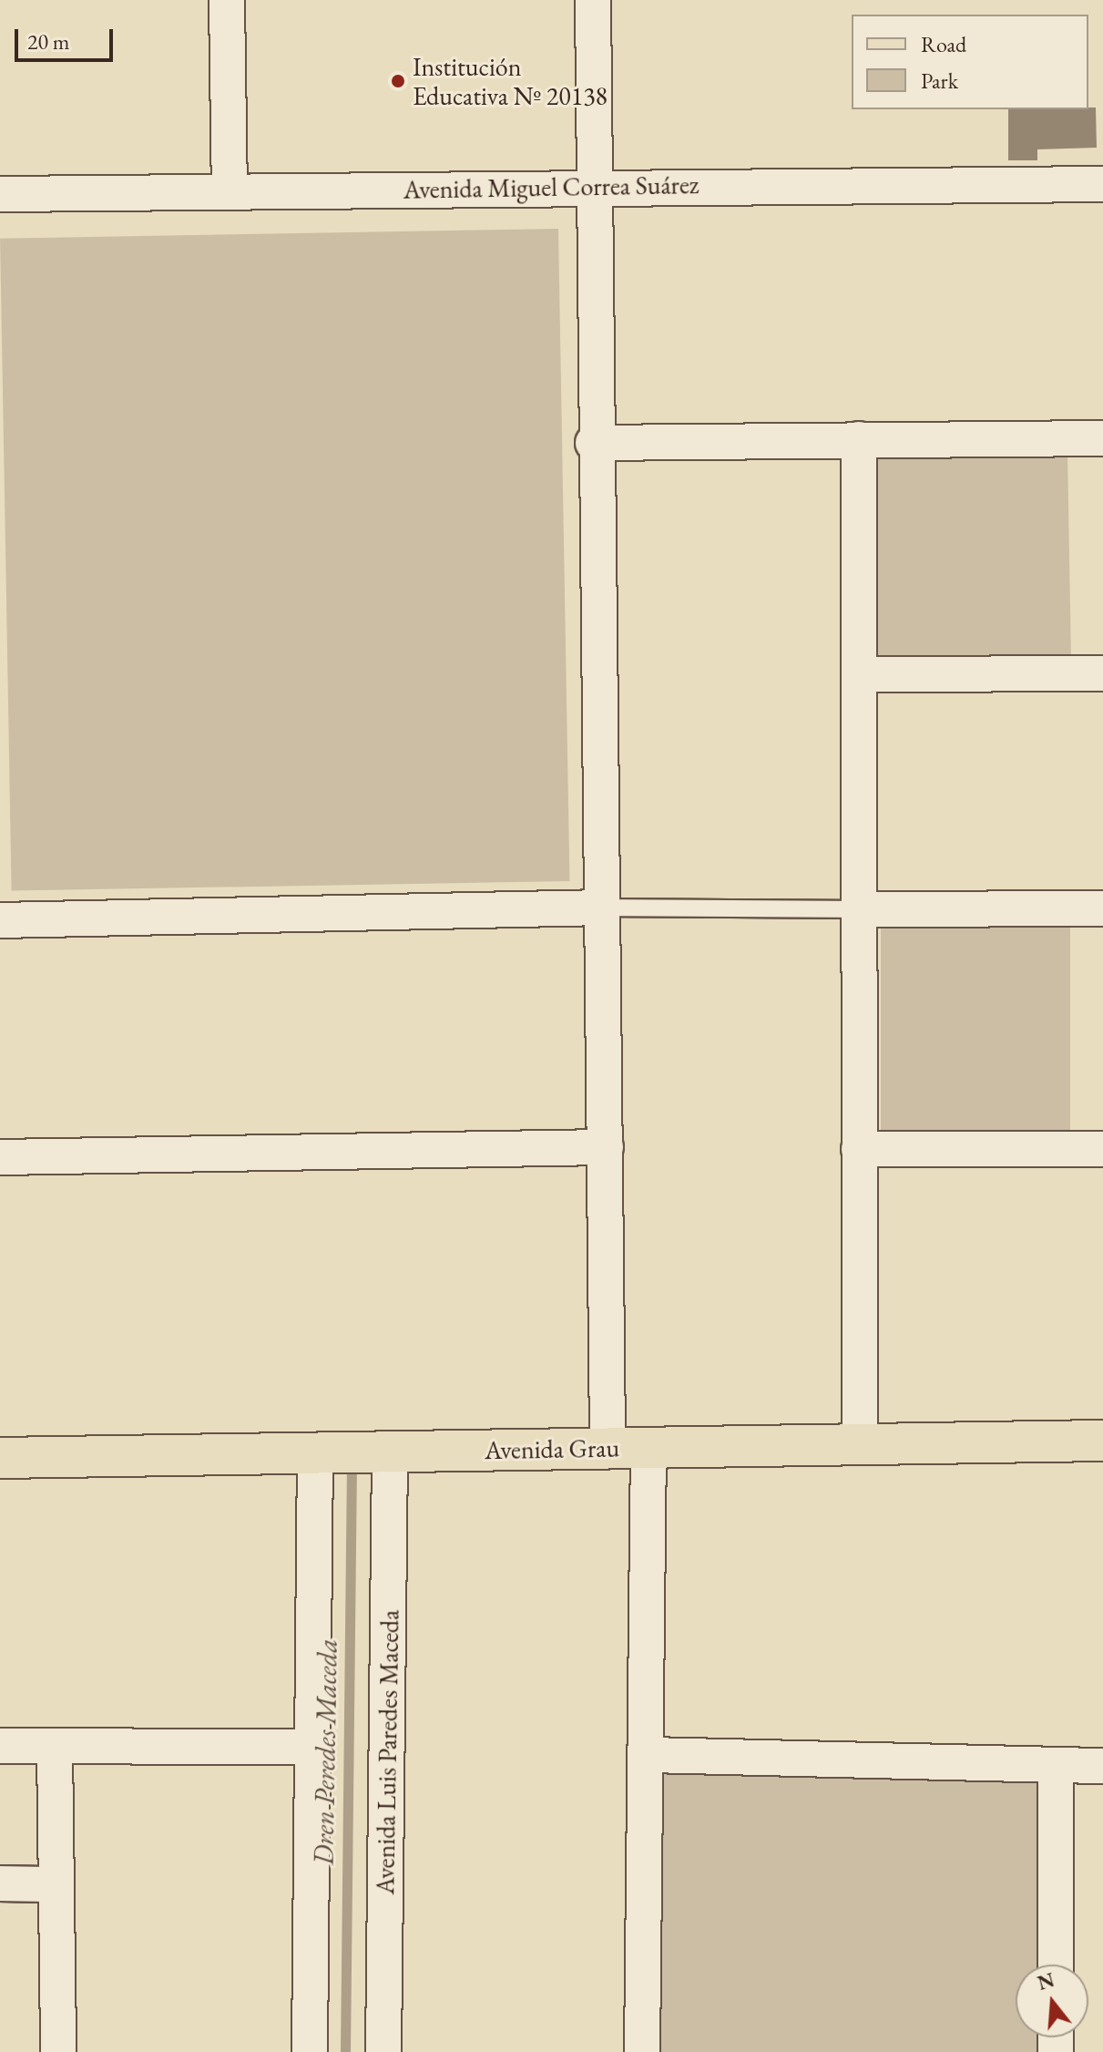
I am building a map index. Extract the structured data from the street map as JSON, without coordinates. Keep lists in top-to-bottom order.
{
  "streets": {
    "main road": ["Avenida Grau"],
    "street": ["Avenida Miguel Correa Suárez", "Avenida Luis Paredes Maceda"]
  },
  "crossings": [
    ["Avenida Grau", "Avenida Luis Paredes Maceda"]
  ],
  "water": ["Dren Peredes Maceda"],
  "places": ["Institución Educativa Nº 20138"],
  "legend": ["Road", "Park"],
  "scale_bar": "20 m",
  "north": "top"
}
